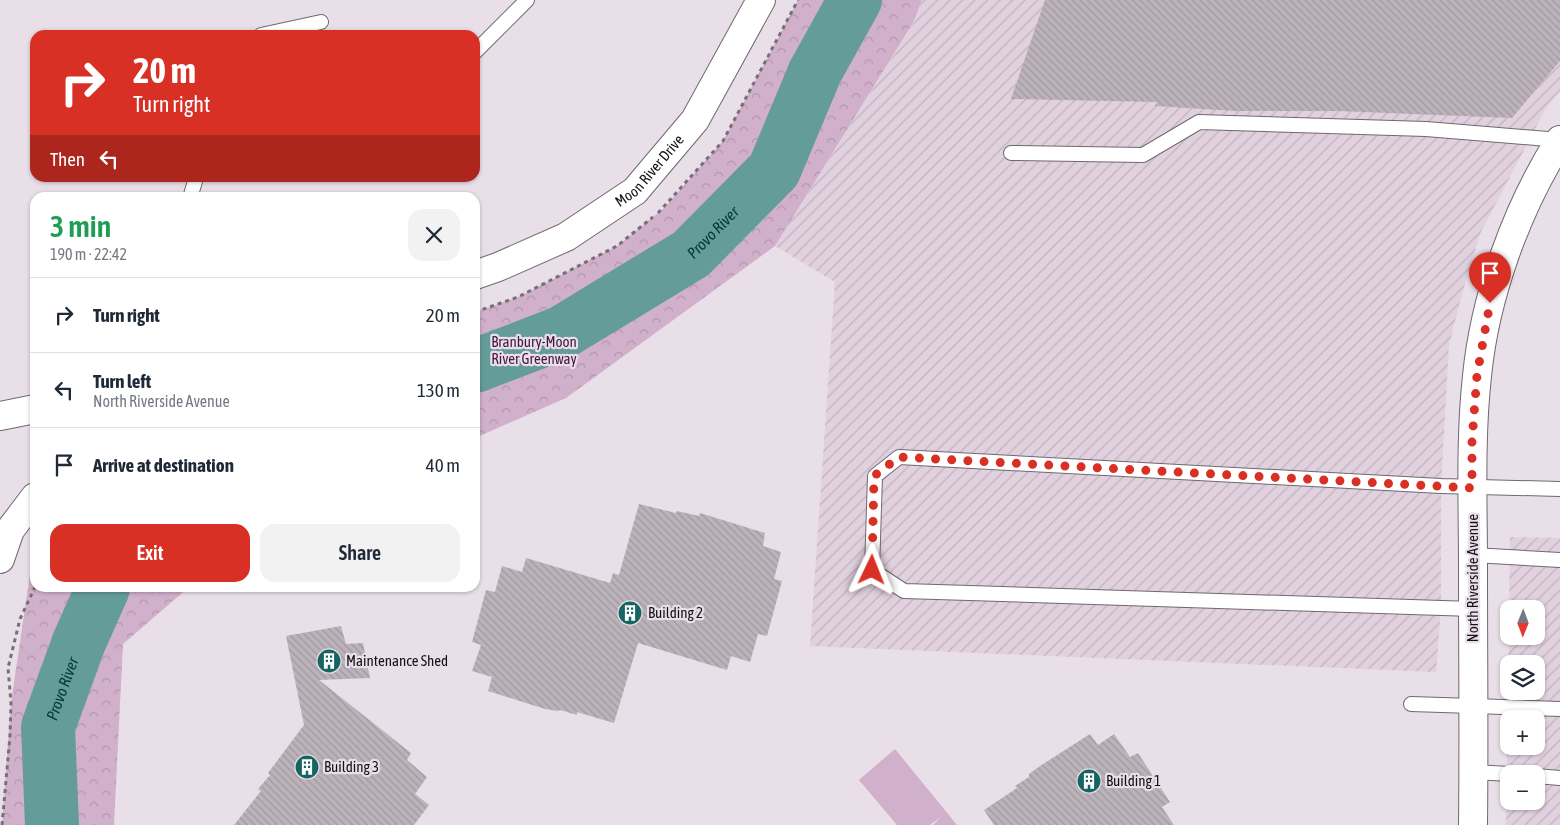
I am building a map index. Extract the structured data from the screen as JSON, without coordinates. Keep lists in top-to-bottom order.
{
  "streets": {
    "street": ["Moon River Drive", "North Riverside Avenue"]
  },
  "water": ["Provo River"],
  "parks": ["Branbury-Moon River Greenway"],
  "places": {
    "building": [
      "Building 2",
      "Maintenance Shed",
      "Building 3",
      "Building 1"
    ]
  },
  "north": "bottom",
  "page": {
    "turn": ["20 m", "Turn right"],
    "then": "Then",
    "heading": ["3 min", "190 m · 22:42"],
    "list": [
      {
        "name": "Turn right",
        "value": "20 m"
      },
      {
        "name": "Turn left",
        "note": "North Riverside Avenue",
        "value": "130 m"
      },
      {
        "name": "Arrive at destination",
        "value": "40 m"
      }
    ],
    "buttons": ["Exit", "Share"],
    "map_buttons": ["+", "−"]
  }
}
